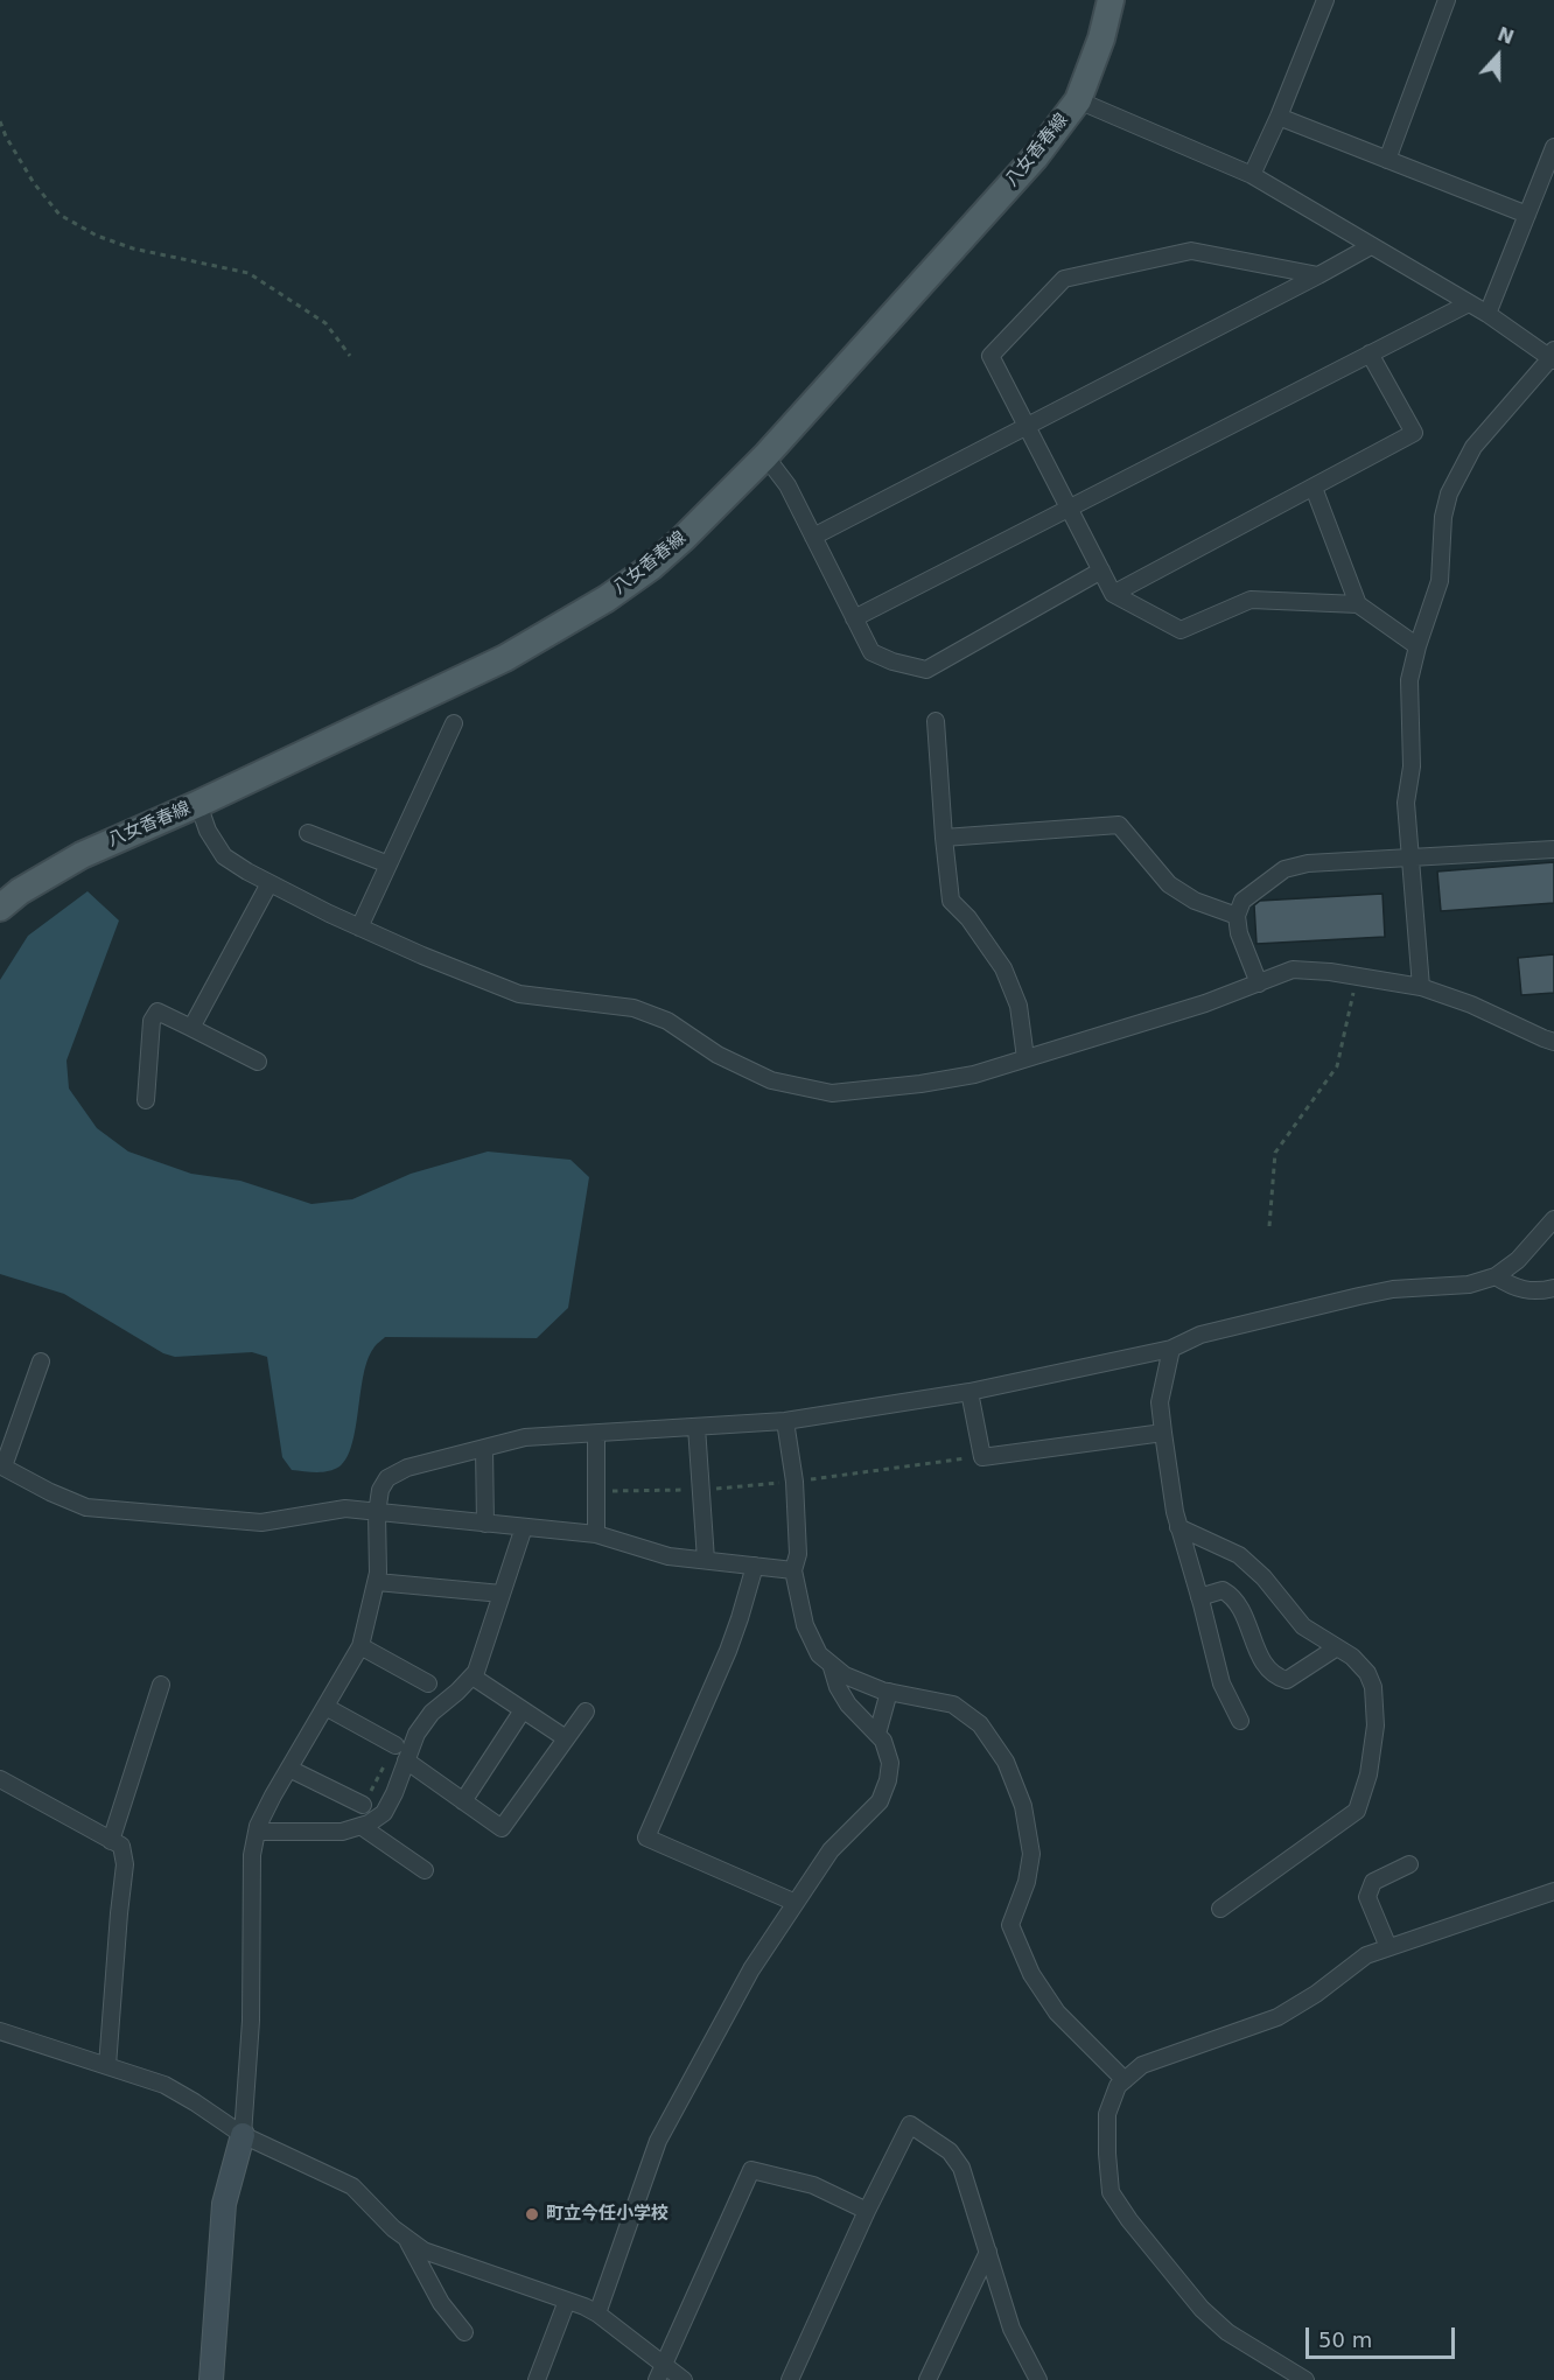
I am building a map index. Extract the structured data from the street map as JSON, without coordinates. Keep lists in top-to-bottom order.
{
  "streets": {
    "main road": ["八女香春線"]
  },
  "places": ["町立今任小学校"],
  "scale_bar": "50 m",
  "north": "top"
}
